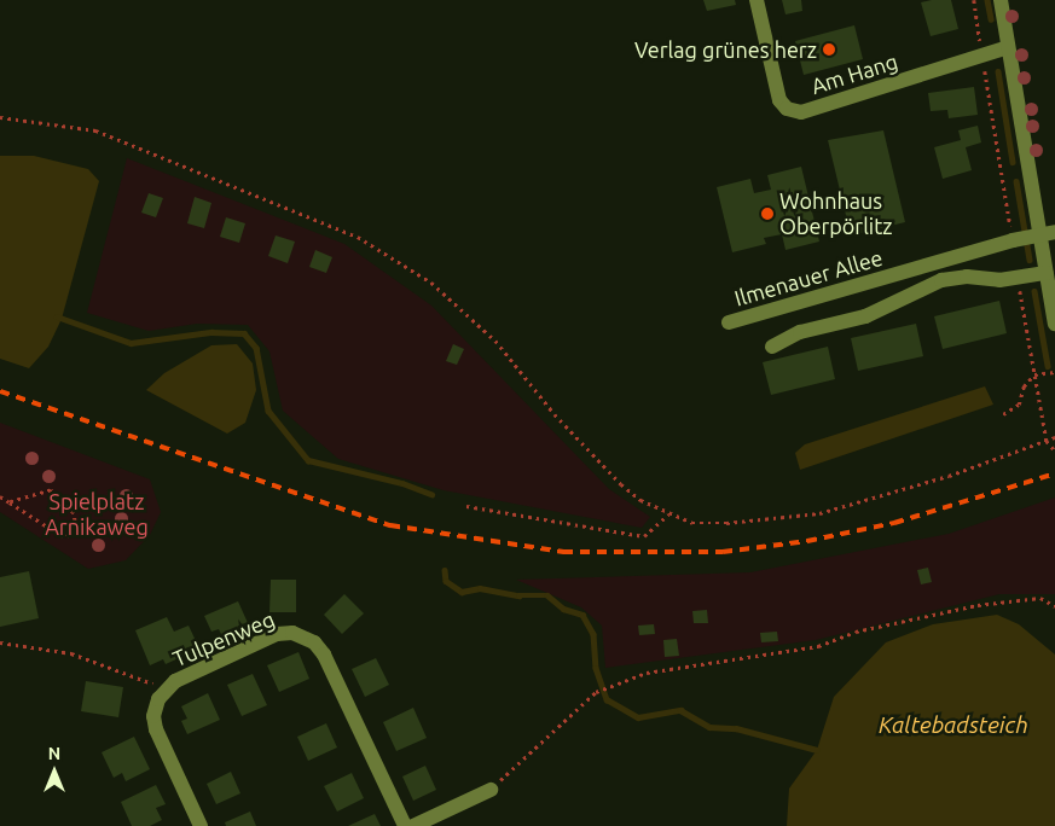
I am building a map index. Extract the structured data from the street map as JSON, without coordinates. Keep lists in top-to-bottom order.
{
  "streets": {
    "street": ["Am Hang", "Ilmenauer Allee", "Tulpenweg"]
  },
  "water": ["Kaltebadsteich"],
  "parks": ["Spielplatz Arnikaweg"],
  "places": ["Verlag grünes herz", "Wohnhaus Oberpörlitz"],
  "north": "top"
}
